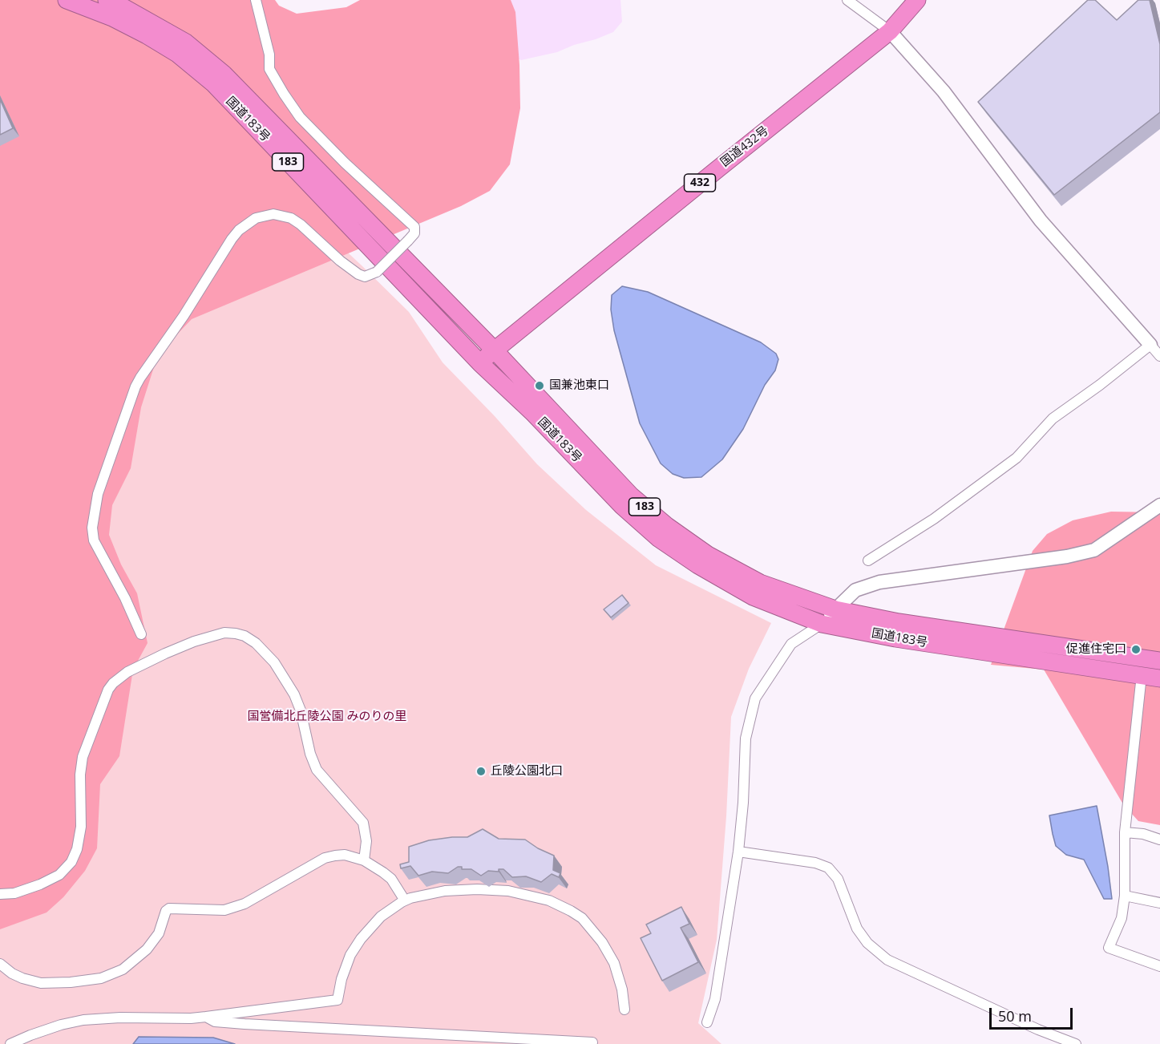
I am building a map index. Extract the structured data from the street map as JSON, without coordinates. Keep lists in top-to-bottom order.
{
  "streets": {
    "highway": [
      "国道183号",
      "国道432号",
      "183",
      "432"
    ]
  },
  "crossings": [
    ["国道183号", "国道432号"]
  ],
  "parks": ["国営備北丘陵公園 みのりの里"],
  "places": ["国兼池東口", "促進住宅口", "丘陵公園北口"],
  "scale_bar": "50 m"
}
